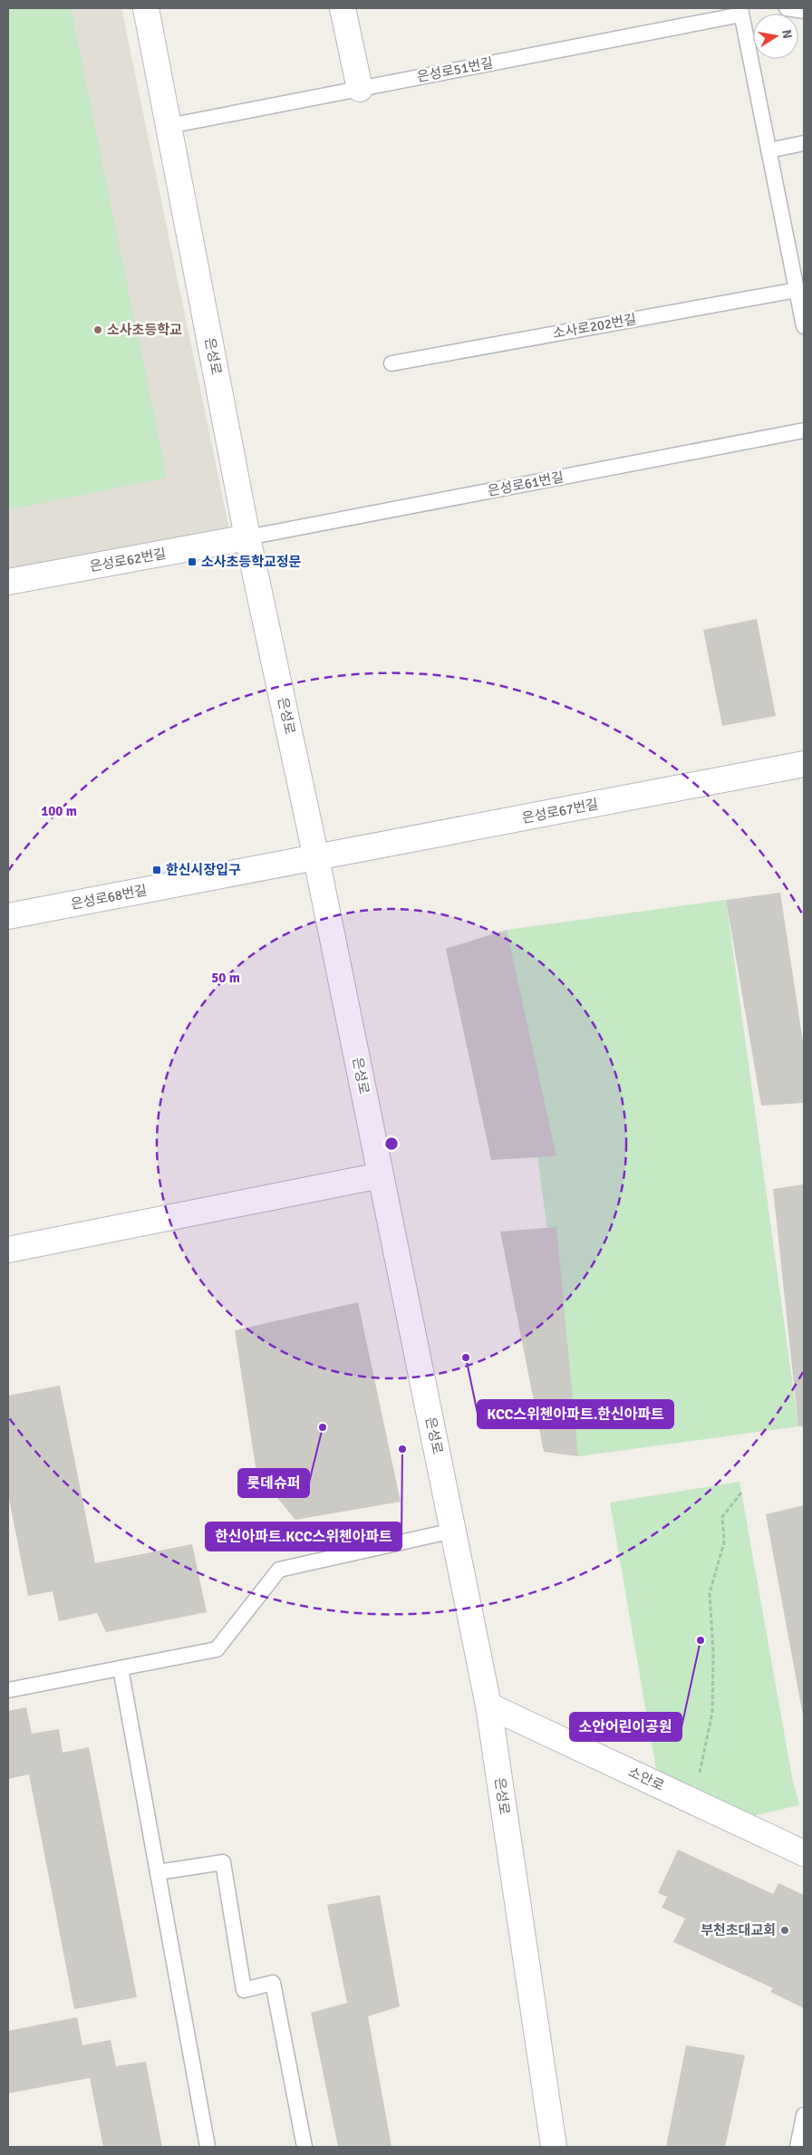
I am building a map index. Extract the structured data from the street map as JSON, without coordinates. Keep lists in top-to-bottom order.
{
  "streets": {
    "street": [
      "은성로",
      "은성로62번길",
      "은성로67번길",
      "은성로68번길",
      "소안로"
    ],
    "lane": ["은성로51번길", "소사로202번길", "은성로61번길"]
  },
  "crossings": [
    ["은성로51번길", "은성로"],
    ["은성로", "은성로61번길"],
    ["은성로", "은성로62번길"],
    ["은성로", "은성로67번길"],
    ["은성로", "은성로68번길"],
    ["은성로", "소안로"],
    ["은성로61번길", "은성로62번길"],
    ["은성로67번길", "은성로68번길"]
  ],
  "places": {
    "other": [
      "소사초등학교",
      "KCC스위첸아파트.한신아파트",
      "롯데슈퍼",
      "한신아파트.KCC스위첸아파트",
      "소안어린이공원",
      "부천초대교회"
    ],
    "transit": ["소사초등학교정문", "한신시장입구"]
  },
  "north": "right",
  "rings": ["100 m", "50 m"]
}
